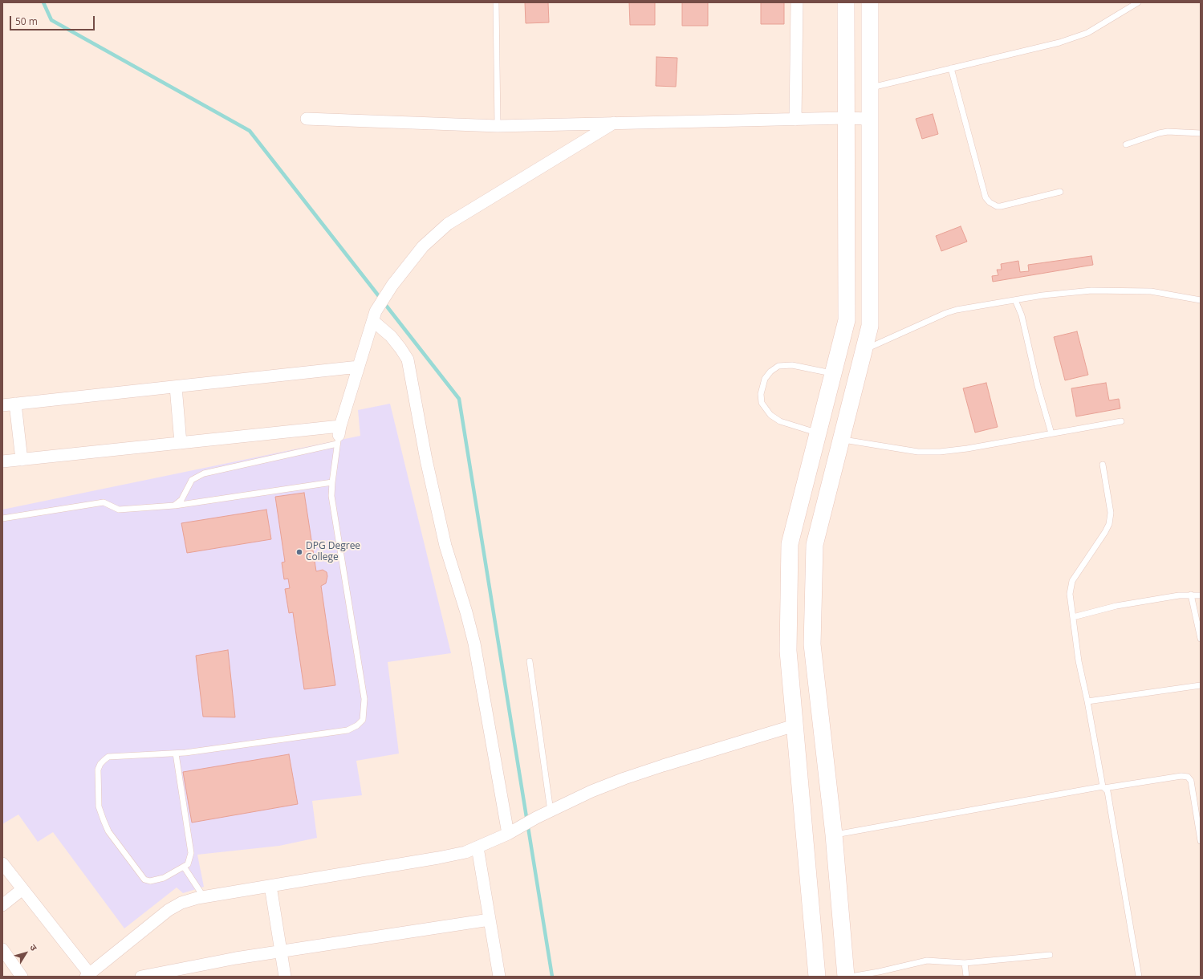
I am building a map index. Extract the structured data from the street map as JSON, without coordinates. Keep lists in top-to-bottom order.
{
  "places": ["DPG Degree College"],
  "scale_bar": "50 m",
  "north": "top right"
}
